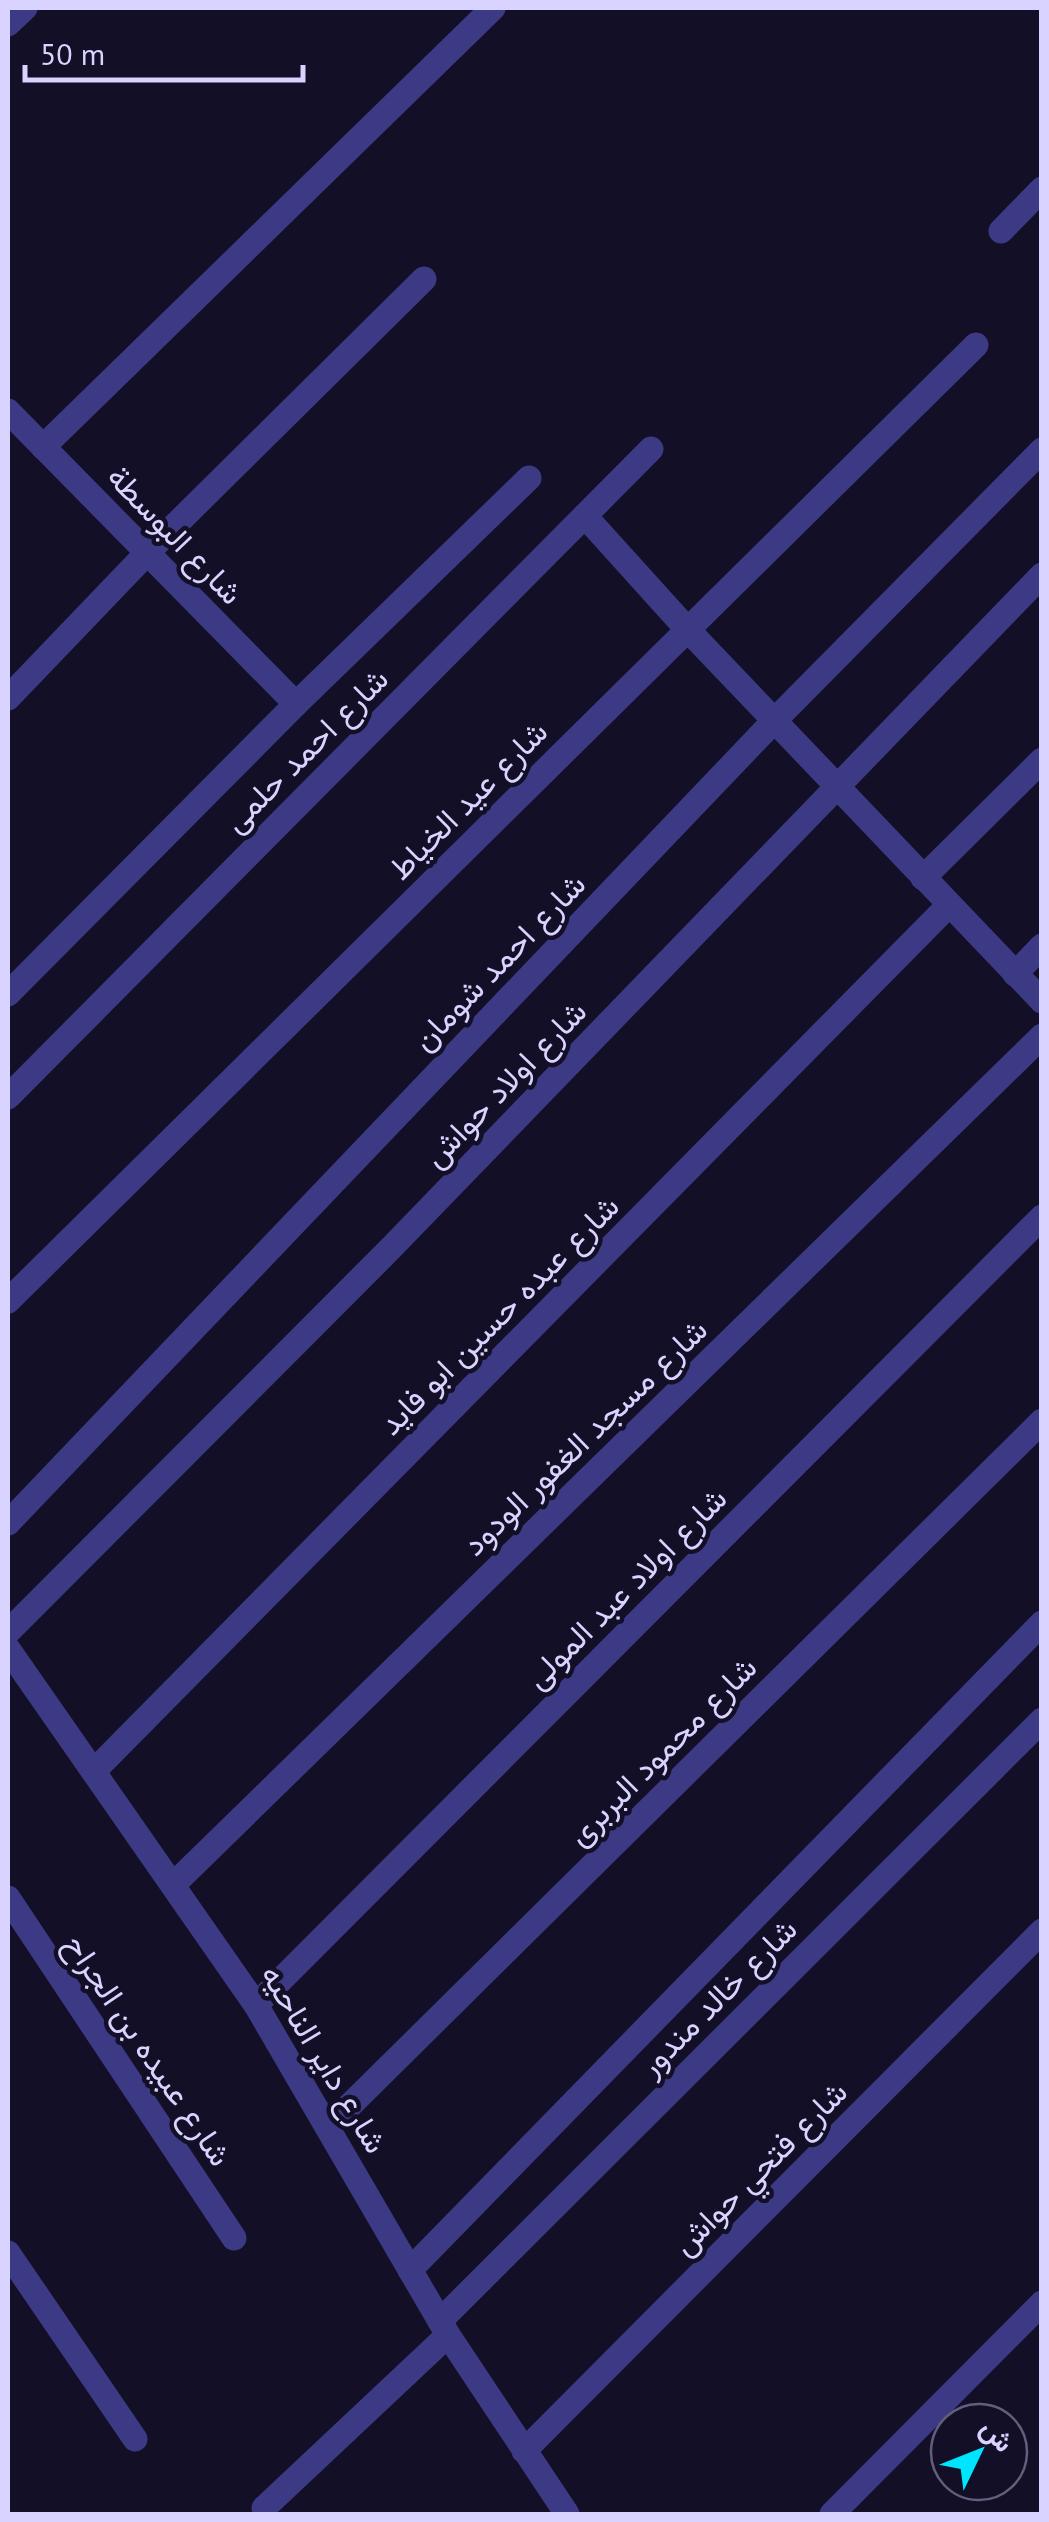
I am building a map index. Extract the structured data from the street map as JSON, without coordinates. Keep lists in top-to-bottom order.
{
  "streets": {
    "street": [
      "شارع البوسطة",
      "شارع احمد حلمى",
      "شارع عيد الخياط",
      "شارع احمد شومان",
      "شارع اولاد حواش",
      "شارع عبده حسين ابو فايد",
      "شارع مسجد الغفور الودود",
      "شارع اولاد عبد المولى",
      "شارع محمود البربرى",
      "شارع خالد مندور",
      "شارع عبيده بن الجراح",
      "شارع داير الناحيه",
      "شارع فتحي حواش"
    ]
  },
  "crossings": [
    ["شارع عبده حسين ابو فايد", "شارع داير الناحيه"],
    ["شارع مسجد الغفور الودود", "شارع داير الناحيه"],
    ["شارع اولاد عبد المولى", "شارع داير الناحيه"],
    ["شارع محمود البربرى", "شارع داير الناحيه"],
    ["شارع خالد مندور", "شارع داير الناحيه"],
    ["شارع داير الناحيه", "شارع فتحي حواش"]
  ],
  "scale_bar": "50 m",
  "north": "top right"
}
